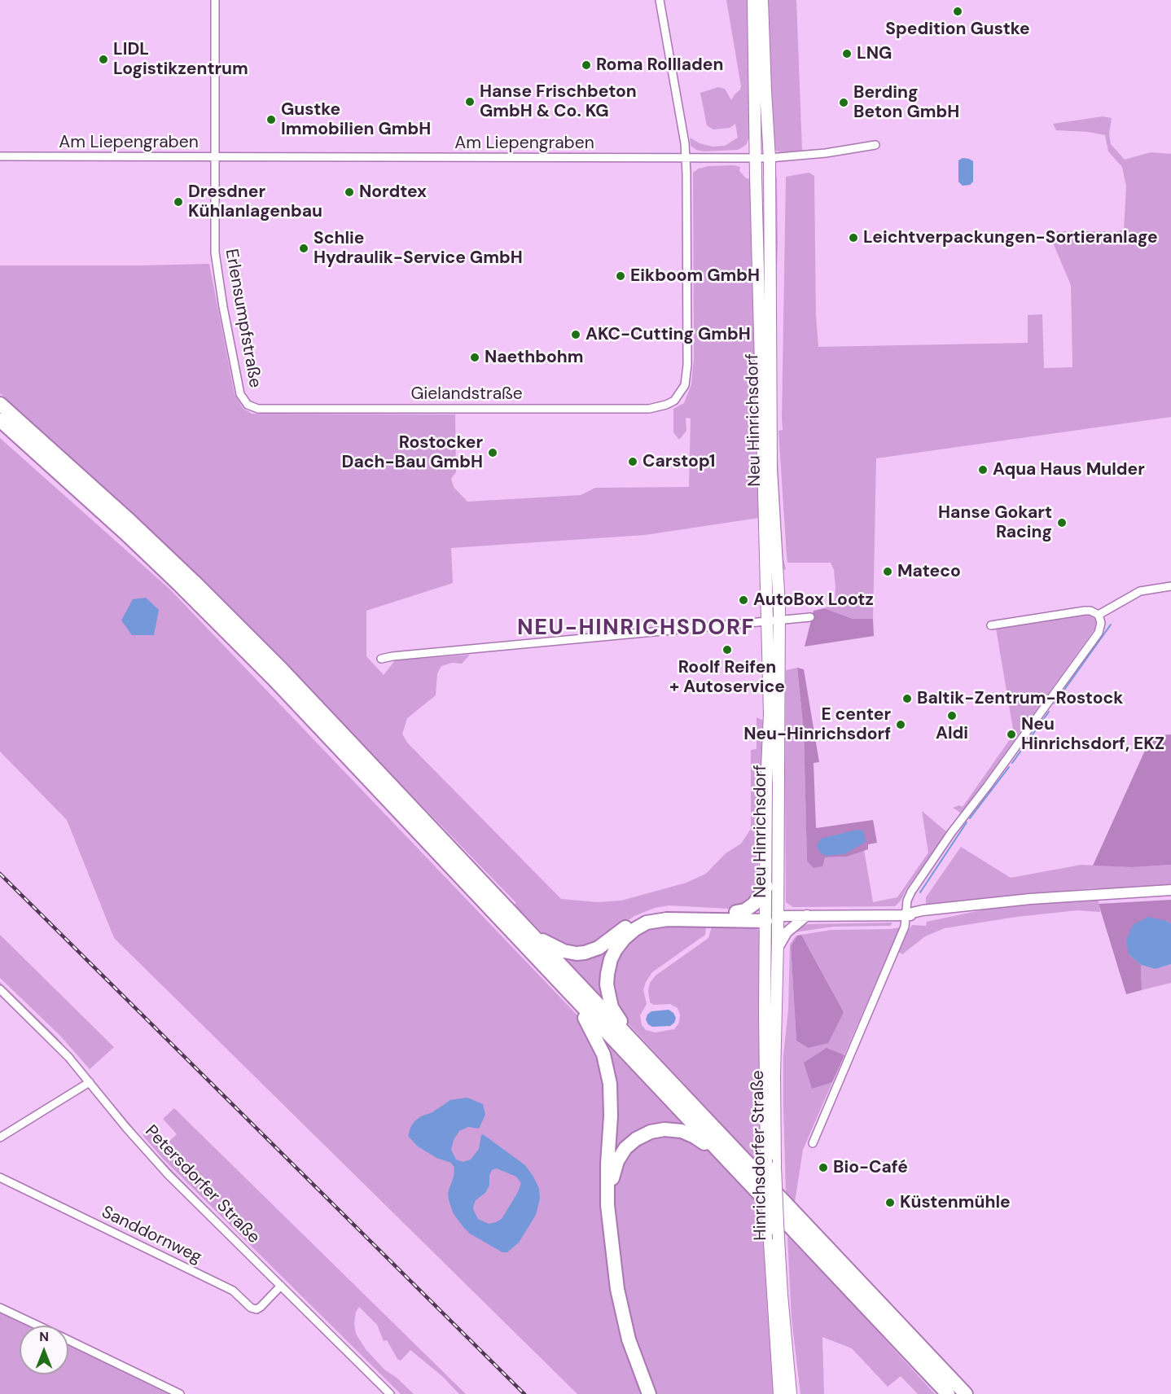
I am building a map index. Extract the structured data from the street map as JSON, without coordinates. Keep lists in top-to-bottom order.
{
  "streets": {
    "main road": ["Neu Hinrichsdorf", "Hinrichsdorfer Straße"],
    "street": [
      "Am Liepengraben",
      "Erlensumpfstraße",
      "Gielandstraße",
      "Petersdorfer Straße",
      "Sanddornweg"
    ]
  },
  "crossings": [
    ["Am Liepengraben", "Erlensumpfstraße"],
    ["Am Liepengraben", "Gielandstraße"],
    ["Am Liepengraben", "Neu Hinrichsdorf"],
    ["Erlensumpfstraße", "Gielandstraße"],
    ["Neu Hinrichsdorf", "Hinrichsdorfer Straße"],
    ["Petersdorfer Straße", "Sanddornweg"]
  ],
  "districts": ["NEU-HINRICHSDORF"],
  "places": [
    "Spedition Gustke",
    "LNG",
    "LIDL Logistikzentrum",
    "Roma Rollladen",
    "Hanse Frischbeton GmbH & Co. KG",
    "Berding Beton GmbH",
    "Gustke Immobilien GmbH",
    "Nordtex",
    "Dresdner Kühlanlagenbau",
    "Leichtverpackungen-Sortieranlage",
    "Schlie Hydraulik-Service GmbH",
    "Eikboom GmbH",
    "AKC-Cutting GmbH",
    "Naethbohm",
    "Rostocker Dach-Bau GmbH",
    "Carstop1",
    "Aqua Haus Mulder",
    "Hanse Gokart Racing",
    "Mateco",
    "AutoBox Lootz",
    "Roolf Reifen + Autoservice",
    "Baltik-Zentrum-Rostock",
    "Aldi",
    "E center Neu-Hinrichsdorf",
    "Neu Hinrichsdorf, EKZ",
    "Bio-Café",
    "Küstenmühle"
  ],
  "north": "top"
}
